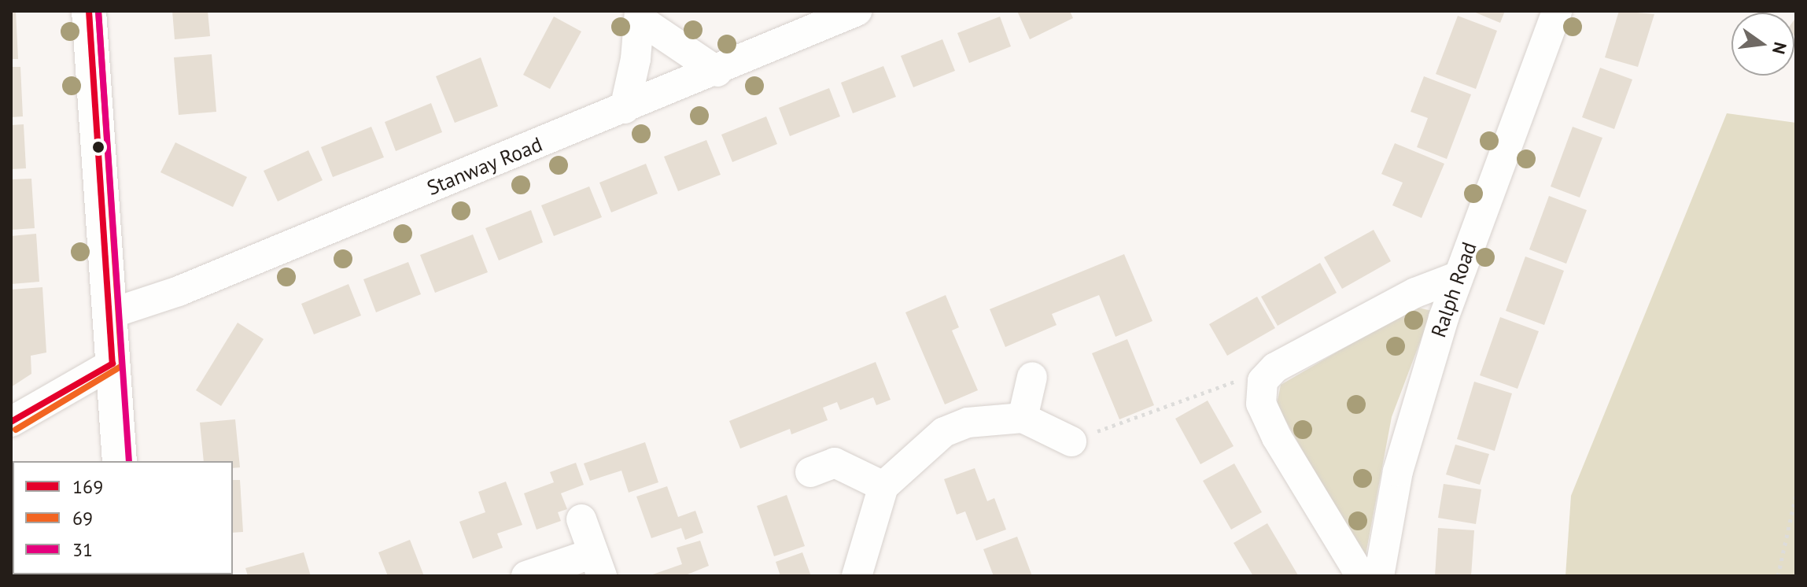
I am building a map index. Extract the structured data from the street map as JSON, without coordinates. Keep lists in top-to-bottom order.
{
  "streets": {
    "street": ["Stanway Road", "Ralph Road"]
  },
  "lines": ["transit line 169", "transit line 69", "transit line 31"],
  "legend": ["169", "69", "31"],
  "north": "right"
}
